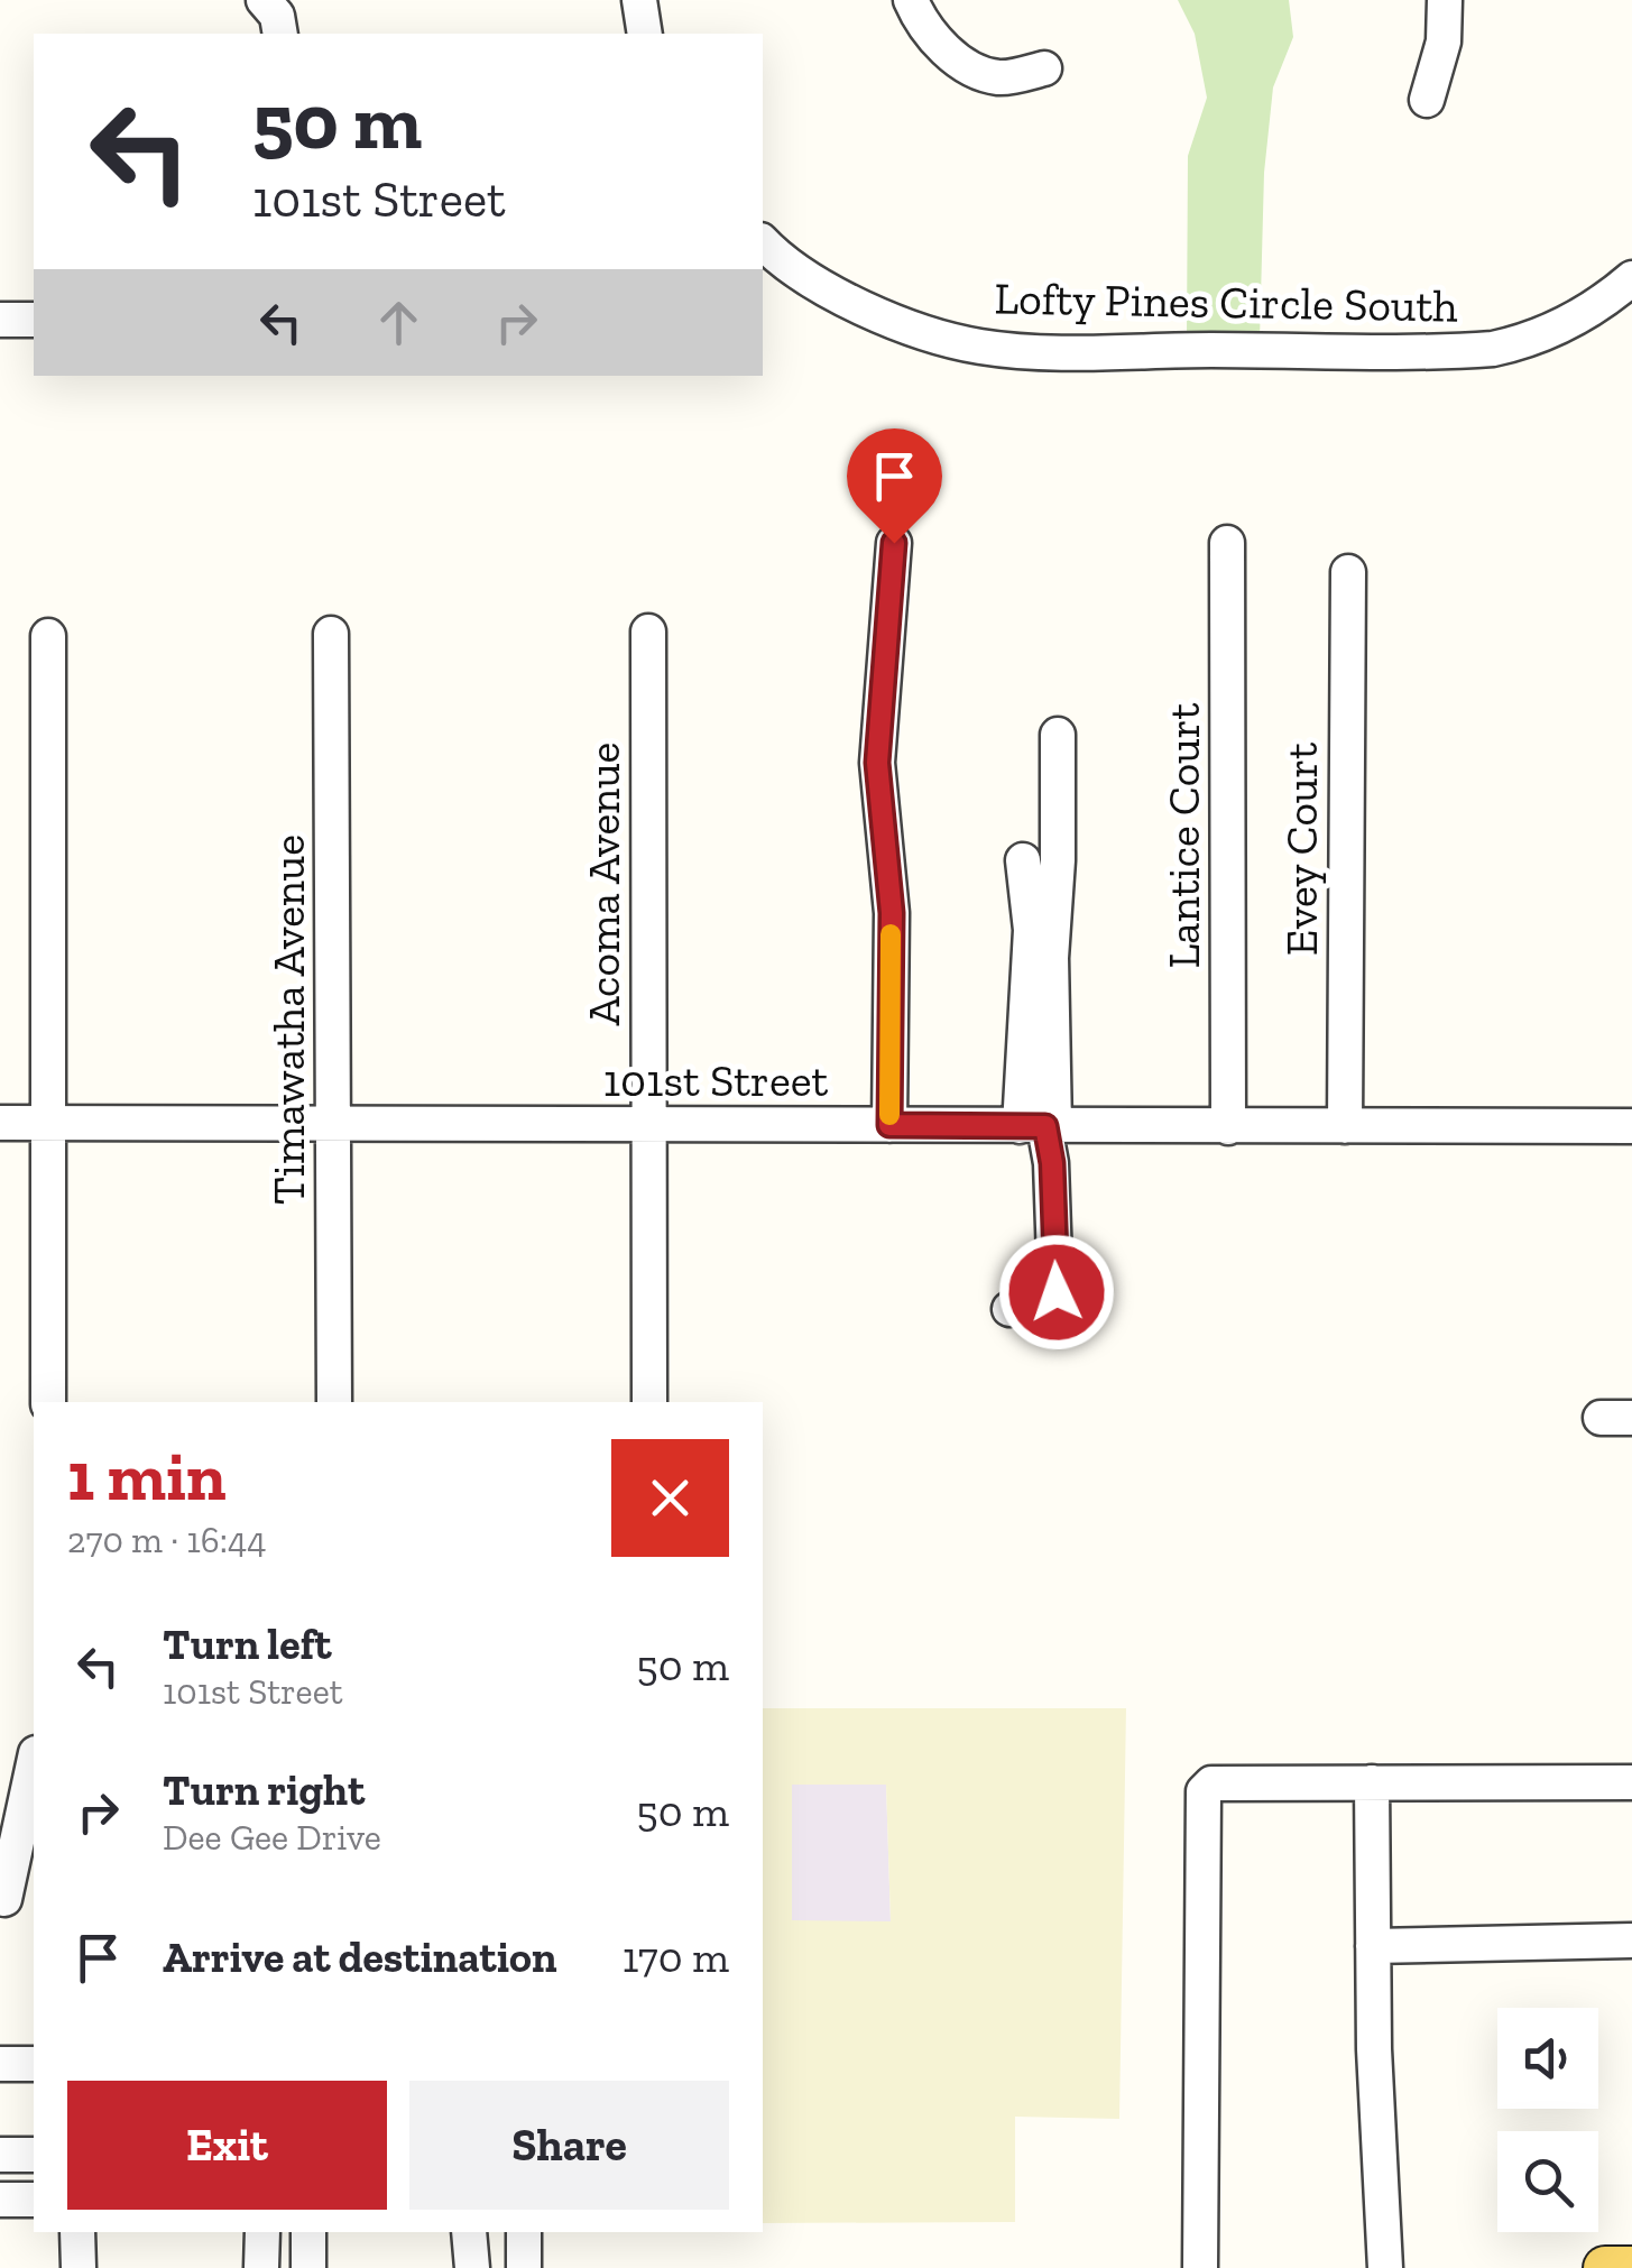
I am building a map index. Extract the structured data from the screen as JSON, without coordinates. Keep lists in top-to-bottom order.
{
  "streets": {
    "street": [
      "Lofty Pines Circle South",
      "Lantice Court",
      "Evey Court",
      "Acoma Avenue",
      "Timawatha Avenue",
      "101st Street"
    ]
  },
  "crossings": [
    ["Lantice Court", "101st Street"],
    ["Evey Court", "101st Street"],
    ["Acoma Avenue", "101st Street"],
    ["Timawatha Avenue", "101st Street"]
  ],
  "page": {
    "turn": ["50 m", "101st Street"],
    "heading": ["1 min", "270 m · 16:44"],
    "list": [
      {
        "name": "Turn left",
        "note": "101st Street",
        "value": "50 m"
      },
      {
        "name": "Turn right",
        "note": "Dee Gee Drive",
        "value": "50 m"
      },
      {
        "name": "Arrive at destination",
        "value": "170 m"
      }
    ],
    "buttons": ["Exit", "Share"]
  }
}
